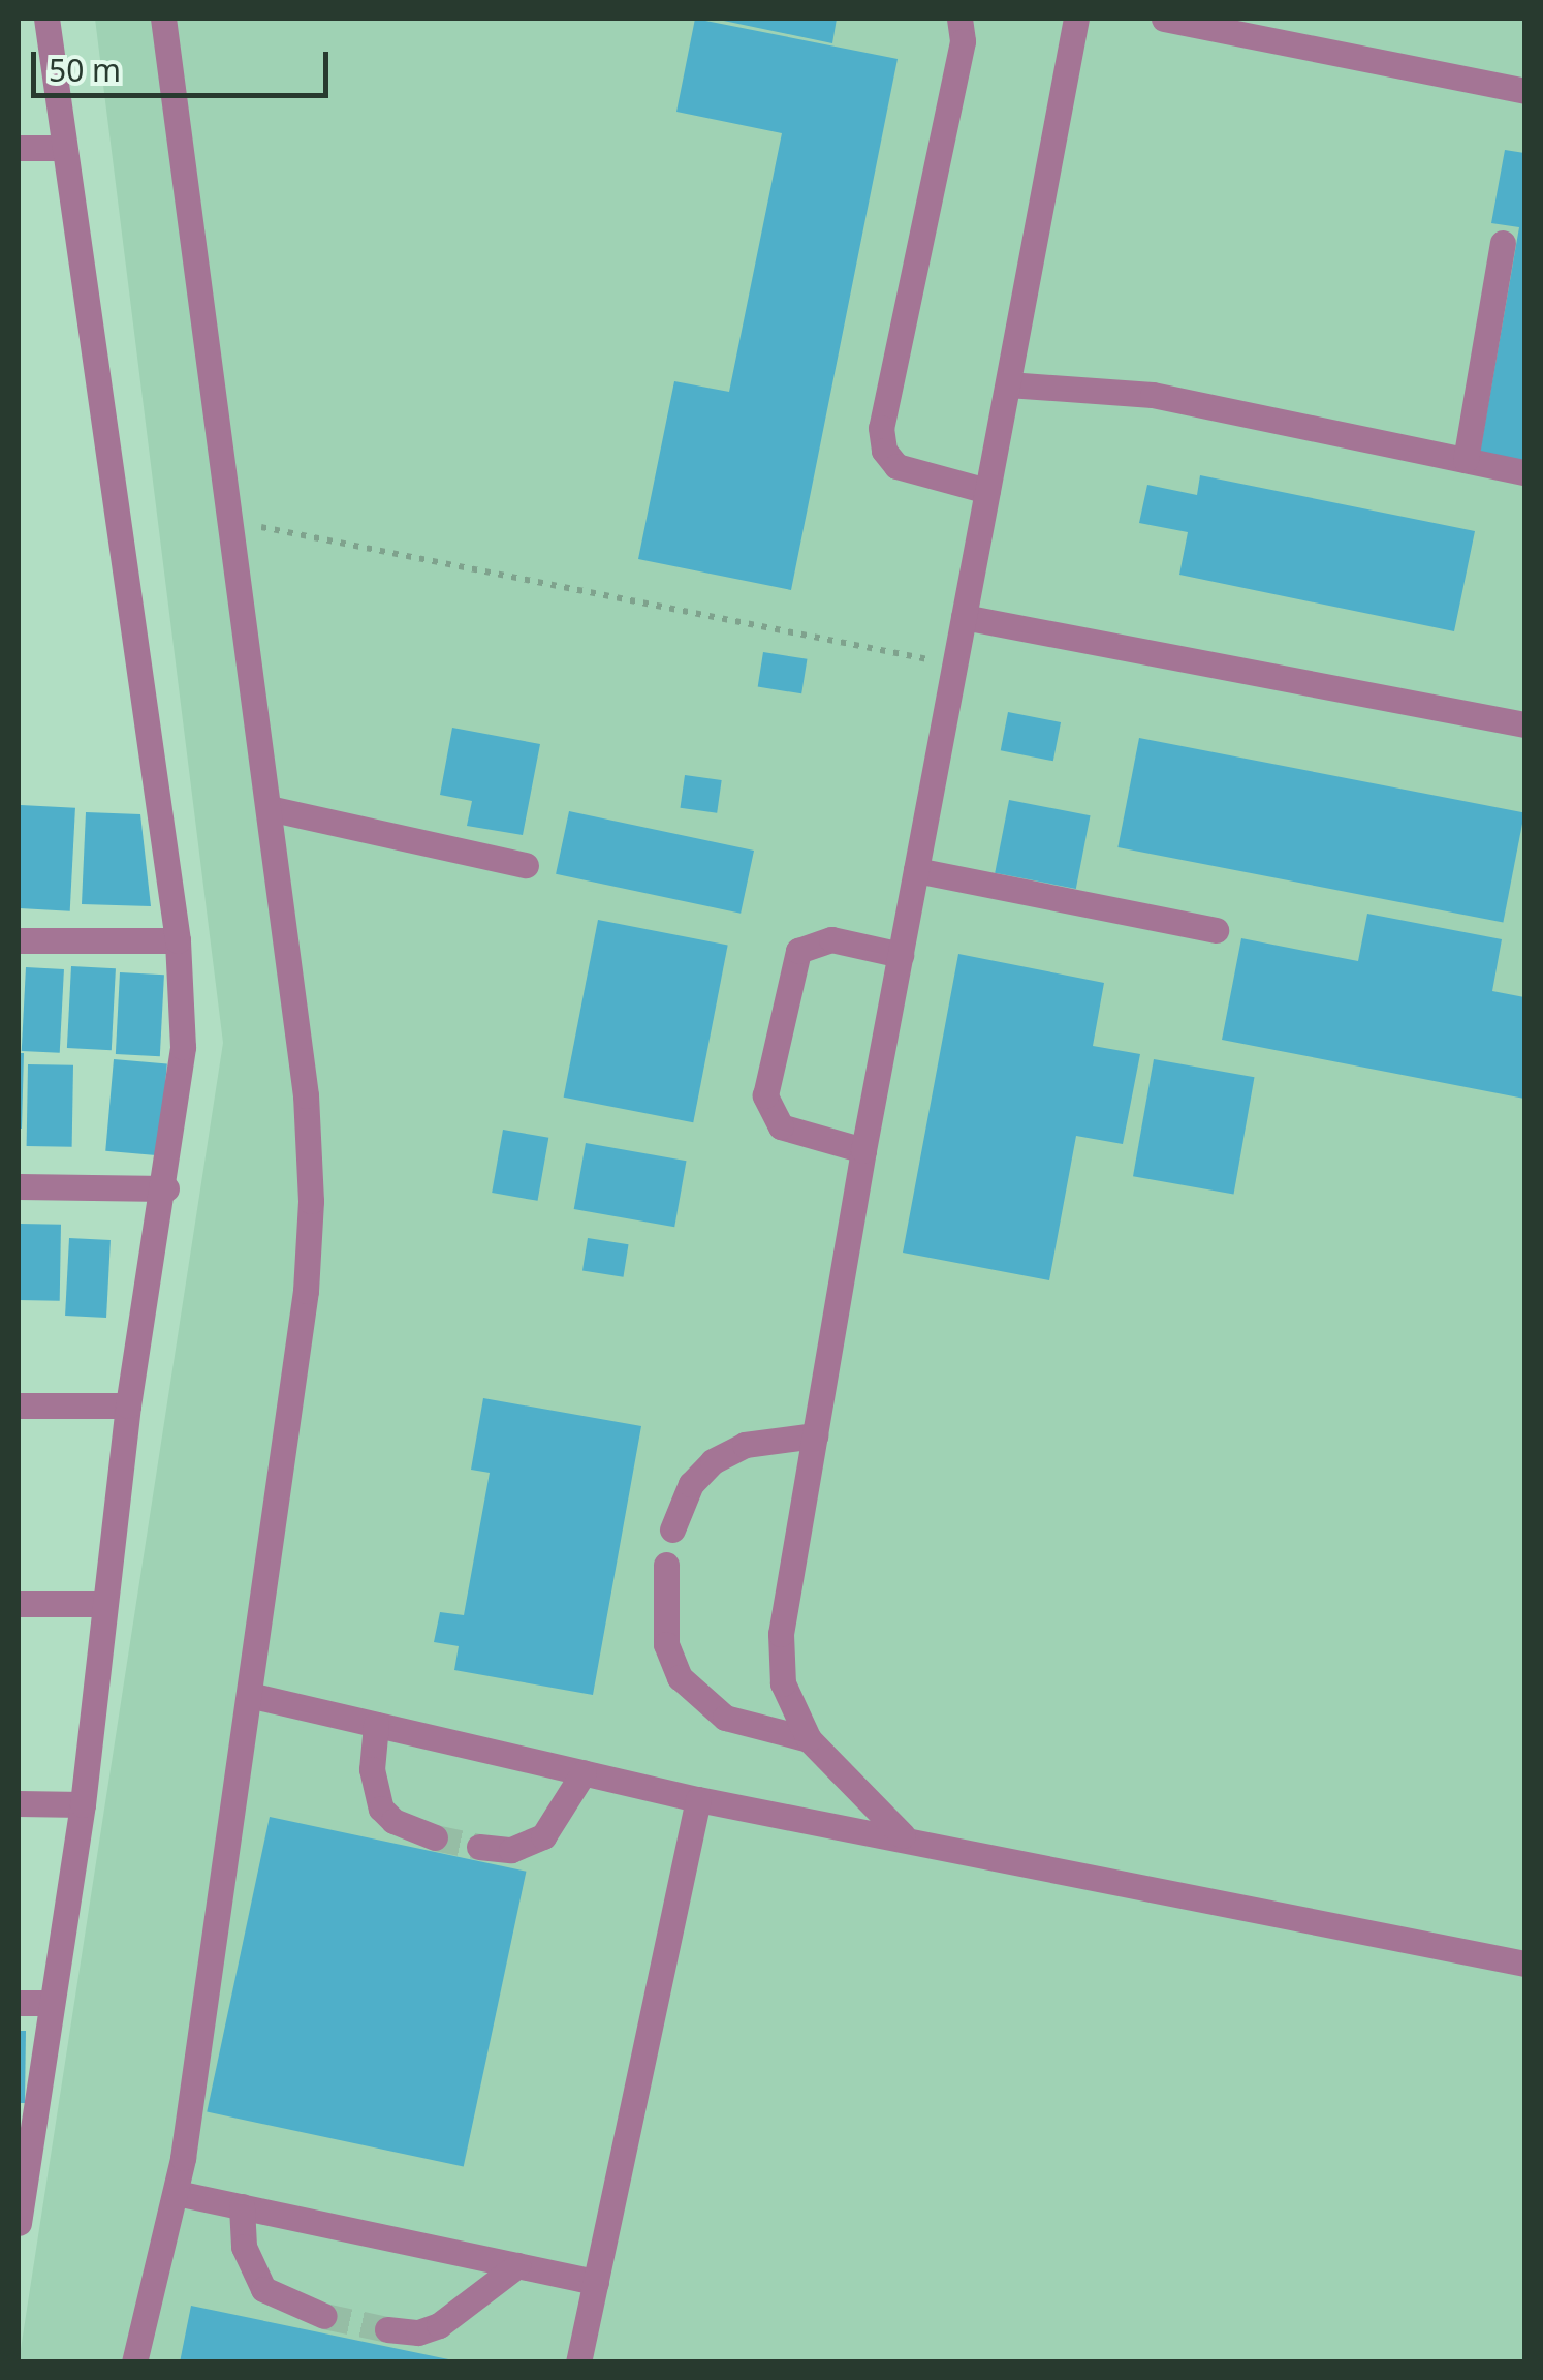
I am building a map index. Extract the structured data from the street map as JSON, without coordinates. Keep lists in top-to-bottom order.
{
  "scale_bar": "50 m"
}
